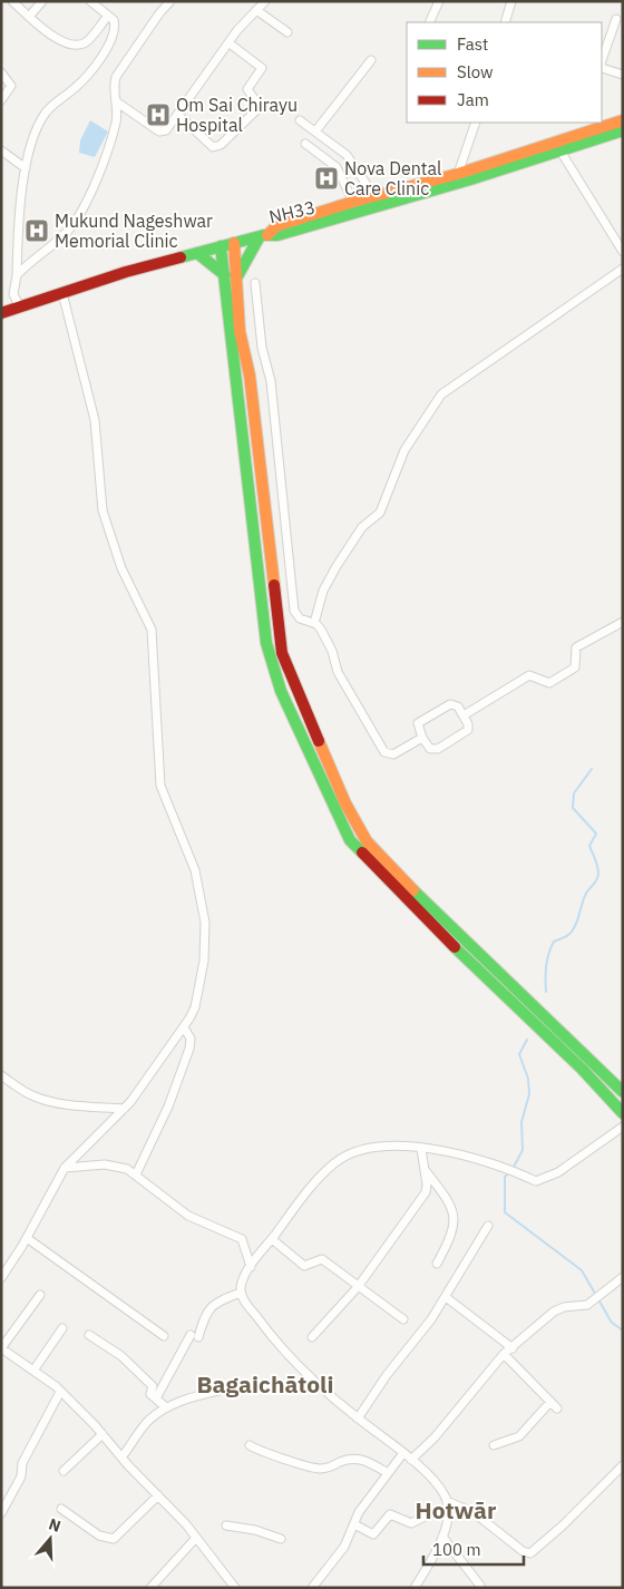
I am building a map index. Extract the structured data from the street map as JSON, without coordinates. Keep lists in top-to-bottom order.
{
  "streets": {
    "main road": ["NH33"]
  },
  "districts": ["Bagaichātoli", "Hotwār"],
  "places": {
    "hospital": ["Om Sai Chirayu Hospital", "Nova Dental Care Clinic", "Mukund Nageshwar Memorial Clinic"]
  },
  "legend": ["Fast", "Slow", "Jam"],
  "scale_bar": "100 m",
  "north": "top"
}
